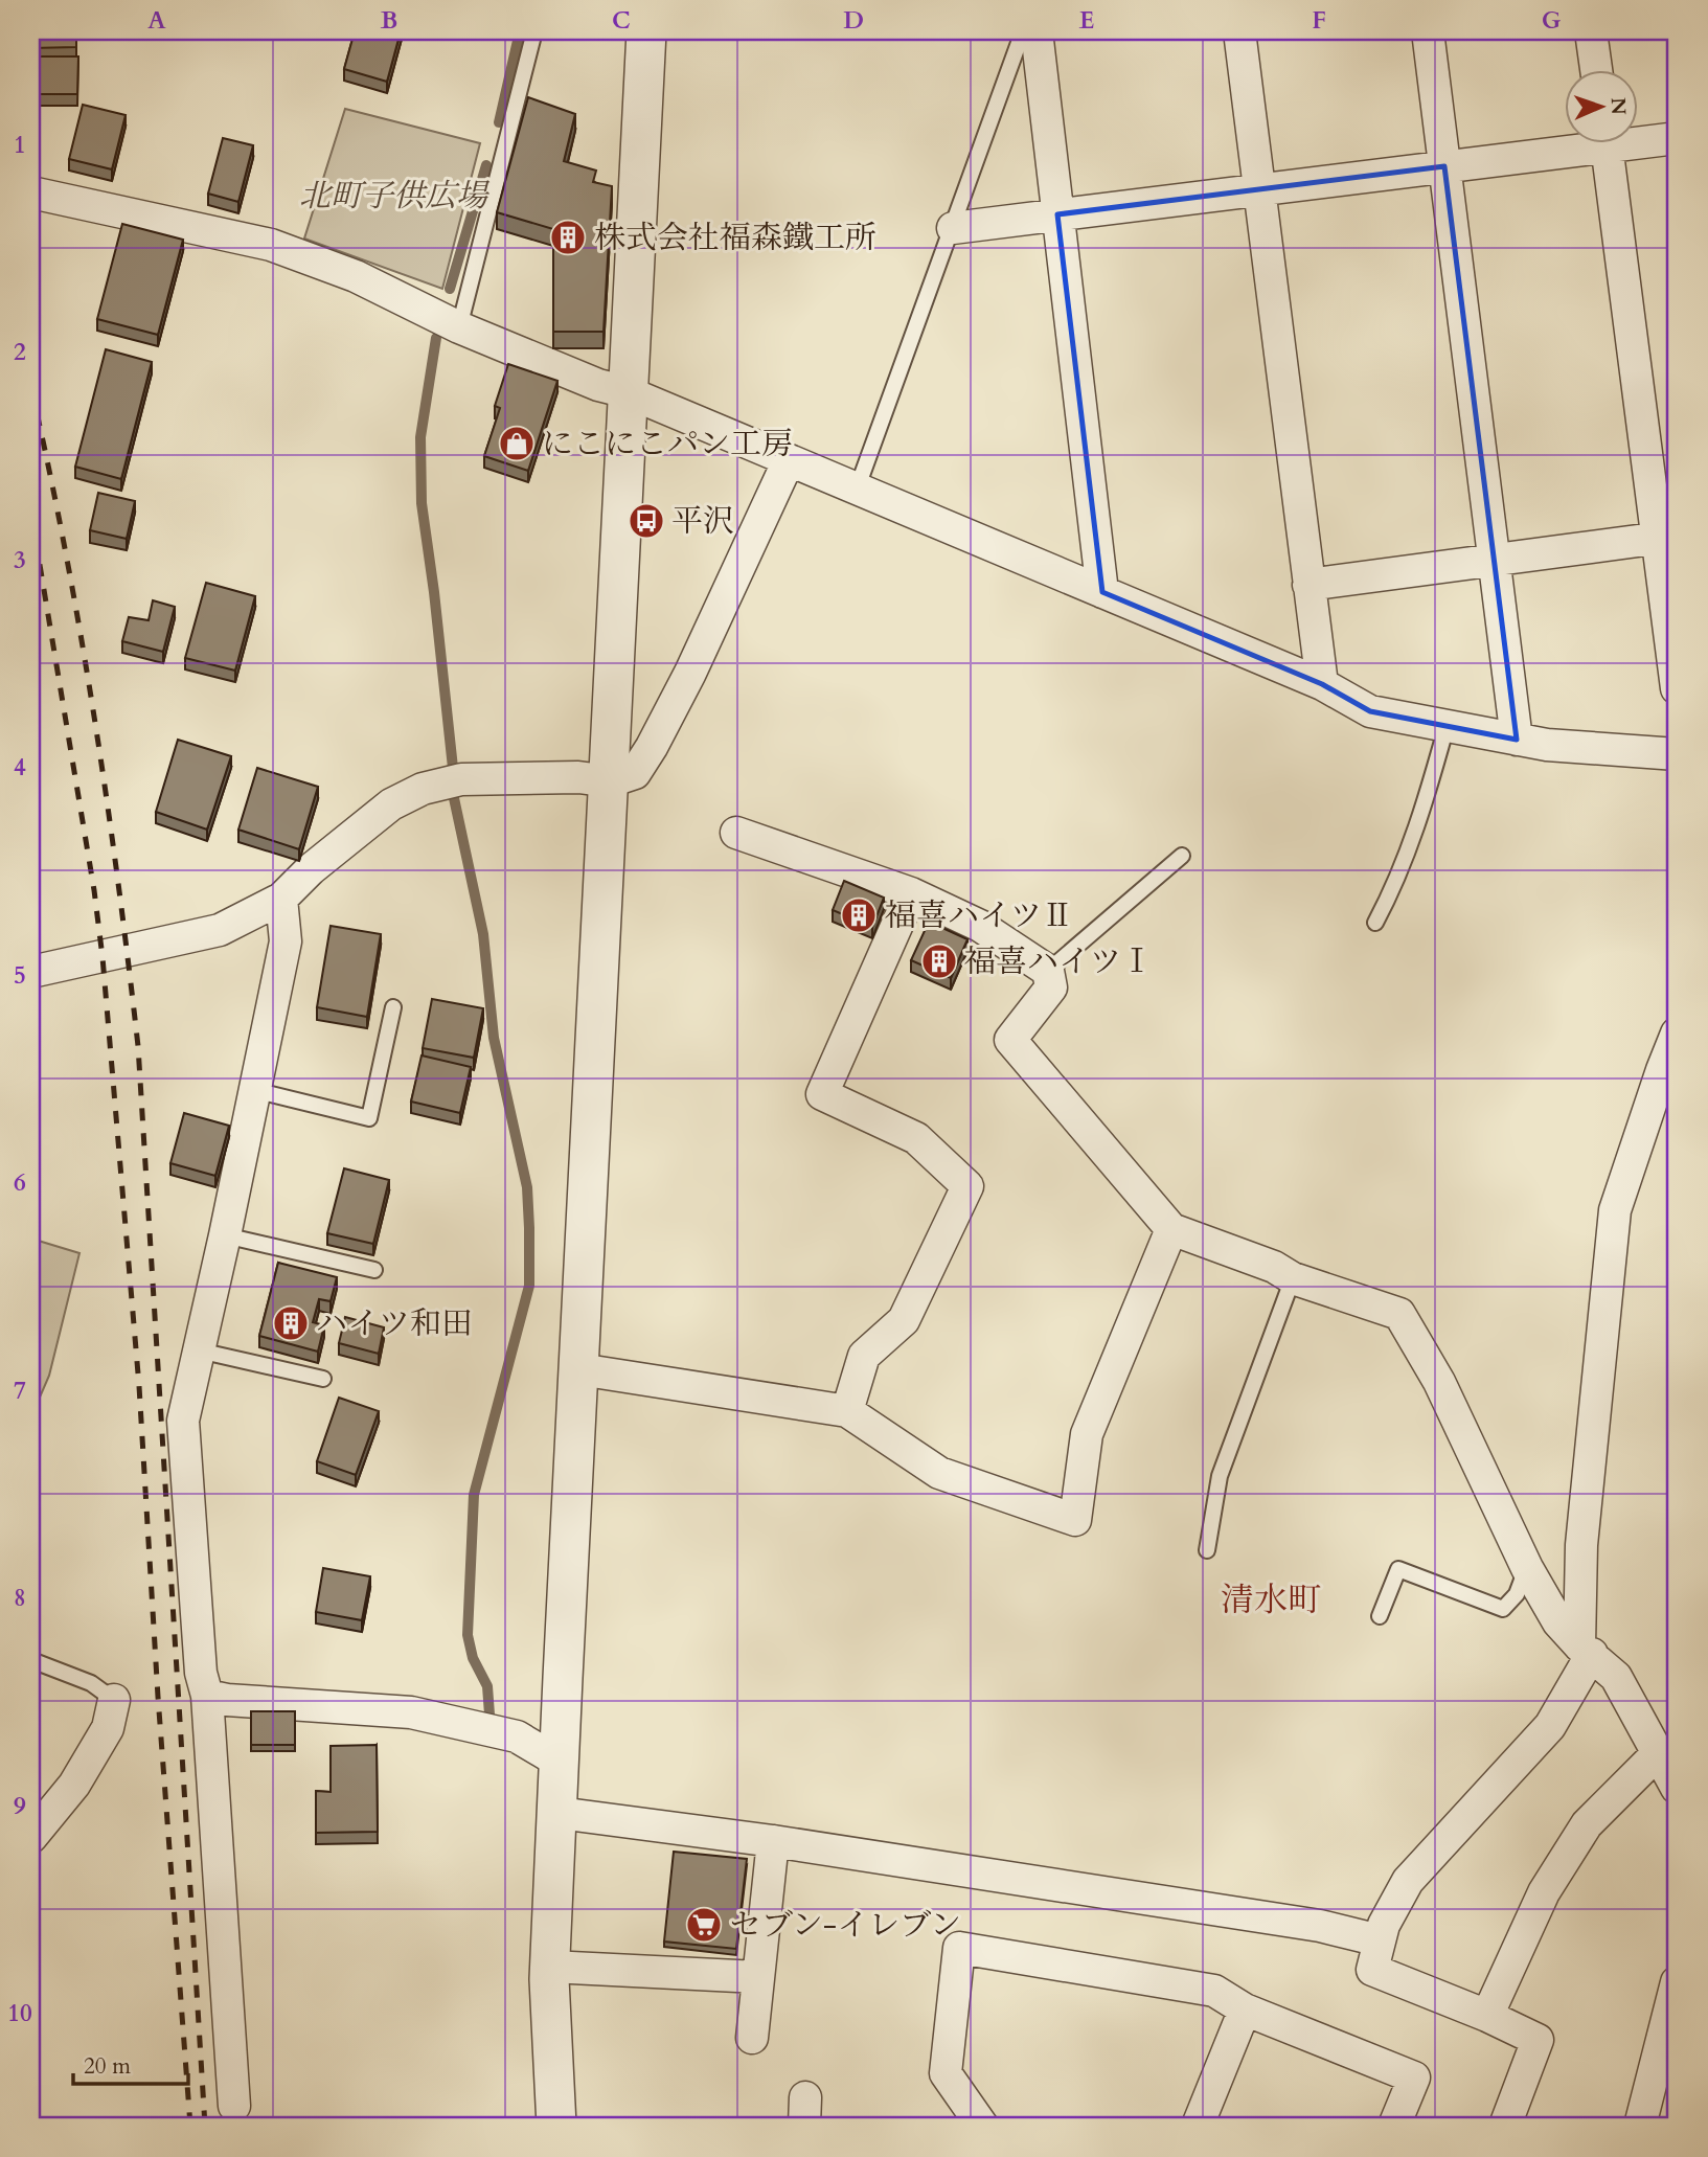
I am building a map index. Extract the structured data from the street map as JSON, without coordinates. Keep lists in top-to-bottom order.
{
  "districts": ["清水町"],
  "parks": ["北町子供広場"],
  "places": {
    "building": [
      "株式会社福森鐵工所",
      "福喜ハイツⅡ",
      "福喜ハイツⅠ",
      "ハイツ和田"
    ],
    "shop": ["にこにこパン工房"],
    "bus stop": ["平沢"],
    "supermarket": ["セブン-イレブン"]
  },
  "scale_bar": "20 m",
  "north": "right",
  "grid": {
    "columns": [
      "A",
      "B",
      "C",
      "D",
      "E",
      "F",
      "G"
    ],
    "rows": [
      "1",
      "2",
      "3",
      "4",
      "5",
      "6",
      "7",
      "8",
      "9",
      "10"
    ]
  }
}
